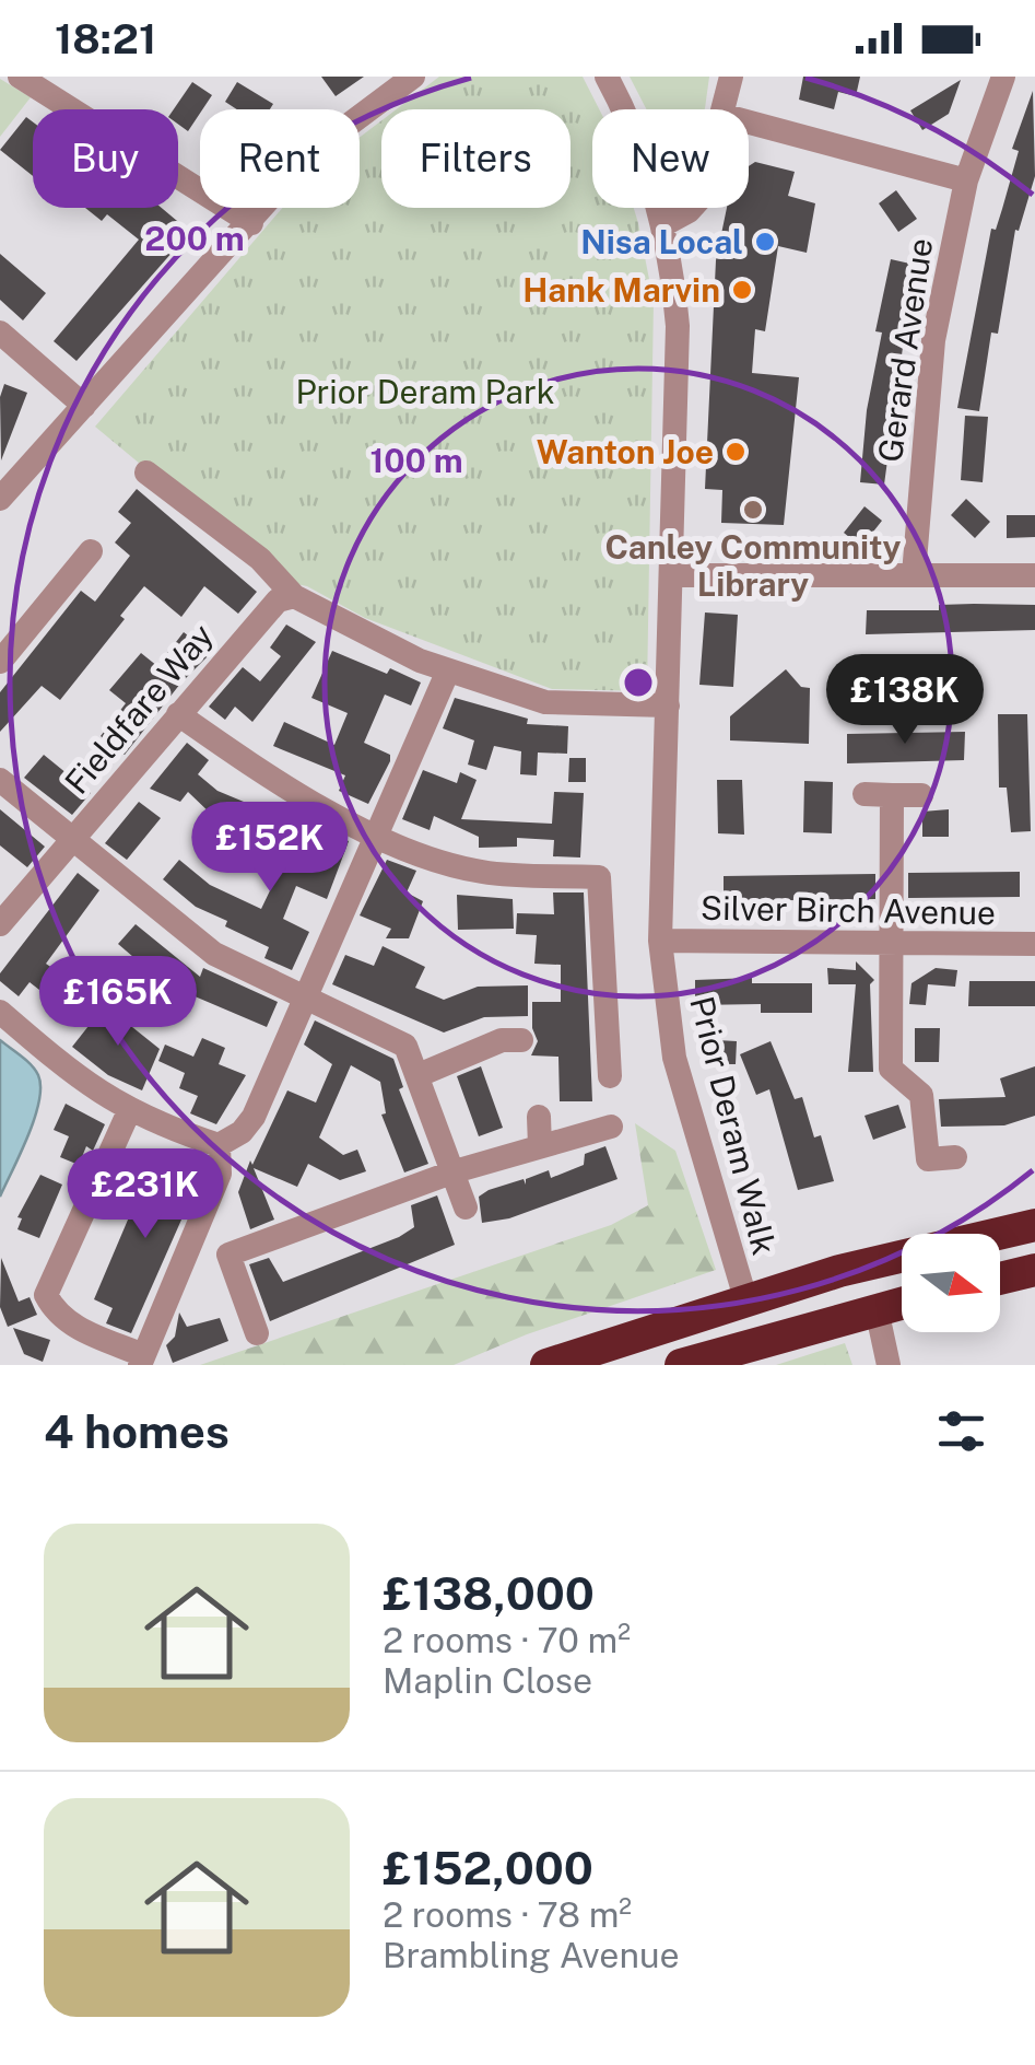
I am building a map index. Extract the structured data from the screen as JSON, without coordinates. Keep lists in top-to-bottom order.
{
  "streets": {
    "street": [
      "Gerard Avenue",
      "Fieldfare Way",
      "Silver Birch Avenue",
      "Prior Deram Walk"
    ]
  },
  "crossings": [
    ["Silver Birch Avenue", "Prior Deram Walk"]
  ],
  "parks": ["Prior Deram Park"],
  "places": [
    "Nisa Local",
    "Hank Marvin",
    "Wanton Joe",
    "Canley Community Library"
  ],
  "north": "right",
  "page": {
    "status": "18:21",
    "chip": [
      "Buy",
      "Rent",
      "Filters",
      "New"
    ],
    "price": [
      "£138K",
      "£152K",
      "£165K",
      "£231K"
    ],
    "heading": "4 homes",
    "list": [
      {
        "name": "£138,000",
        "note": "2 rooms · 70 m² · Maplin Close"
      },
      {
        "name": "£152,000",
        "note": "2 rooms · 78 m² · Brambling Avenue"
      }
    ]
  },
  "rings": ["200 m", "100 m"]
}
